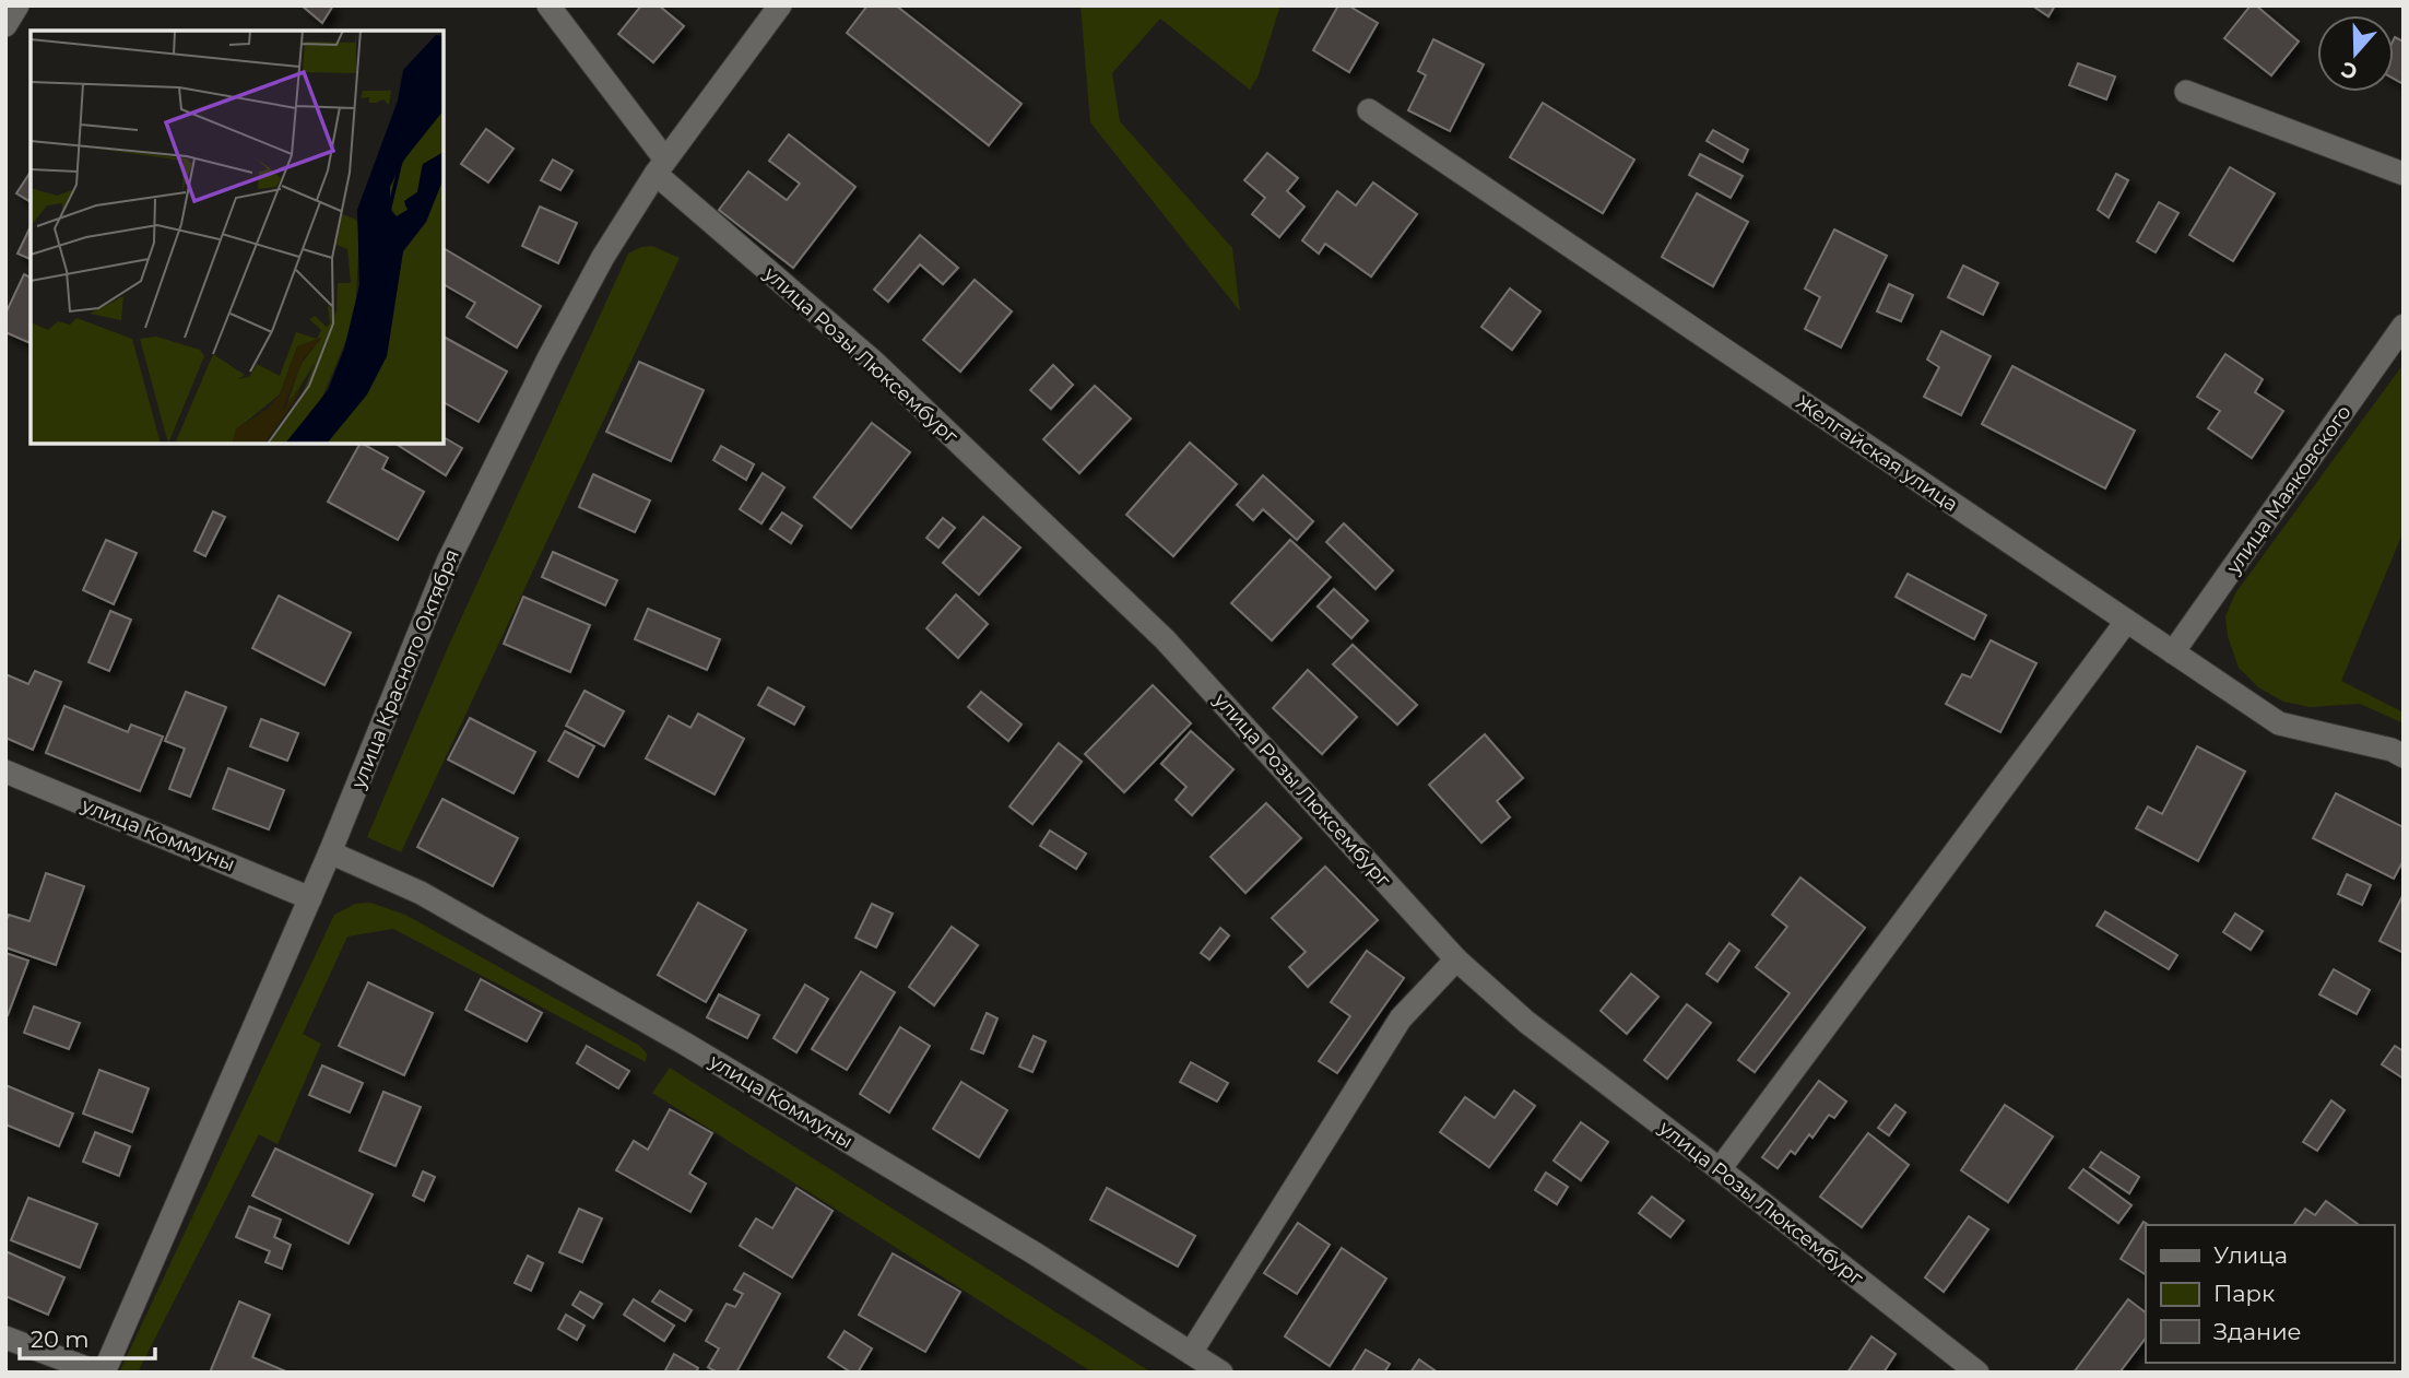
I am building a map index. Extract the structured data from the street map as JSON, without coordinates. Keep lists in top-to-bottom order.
{
  "streets": {
    "street": [
      "улица Розы Люксембург",
      "Желгайская улица",
      "улица Маяковского",
      "улица Красного Октября",
      "улица Коммуны"
    ]
  },
  "crossings": [
    ["улица Розы Люксембург", "улица Красного Октября"],
    ["Желгайская улица", "улица Маяковского"],
    ["улица Красного Октября", "улица Коммуны"]
  ],
  "legend": ["Улица", "Парк", "Здание"],
  "scale_bar": "20 m",
  "north": "bottom"
}
